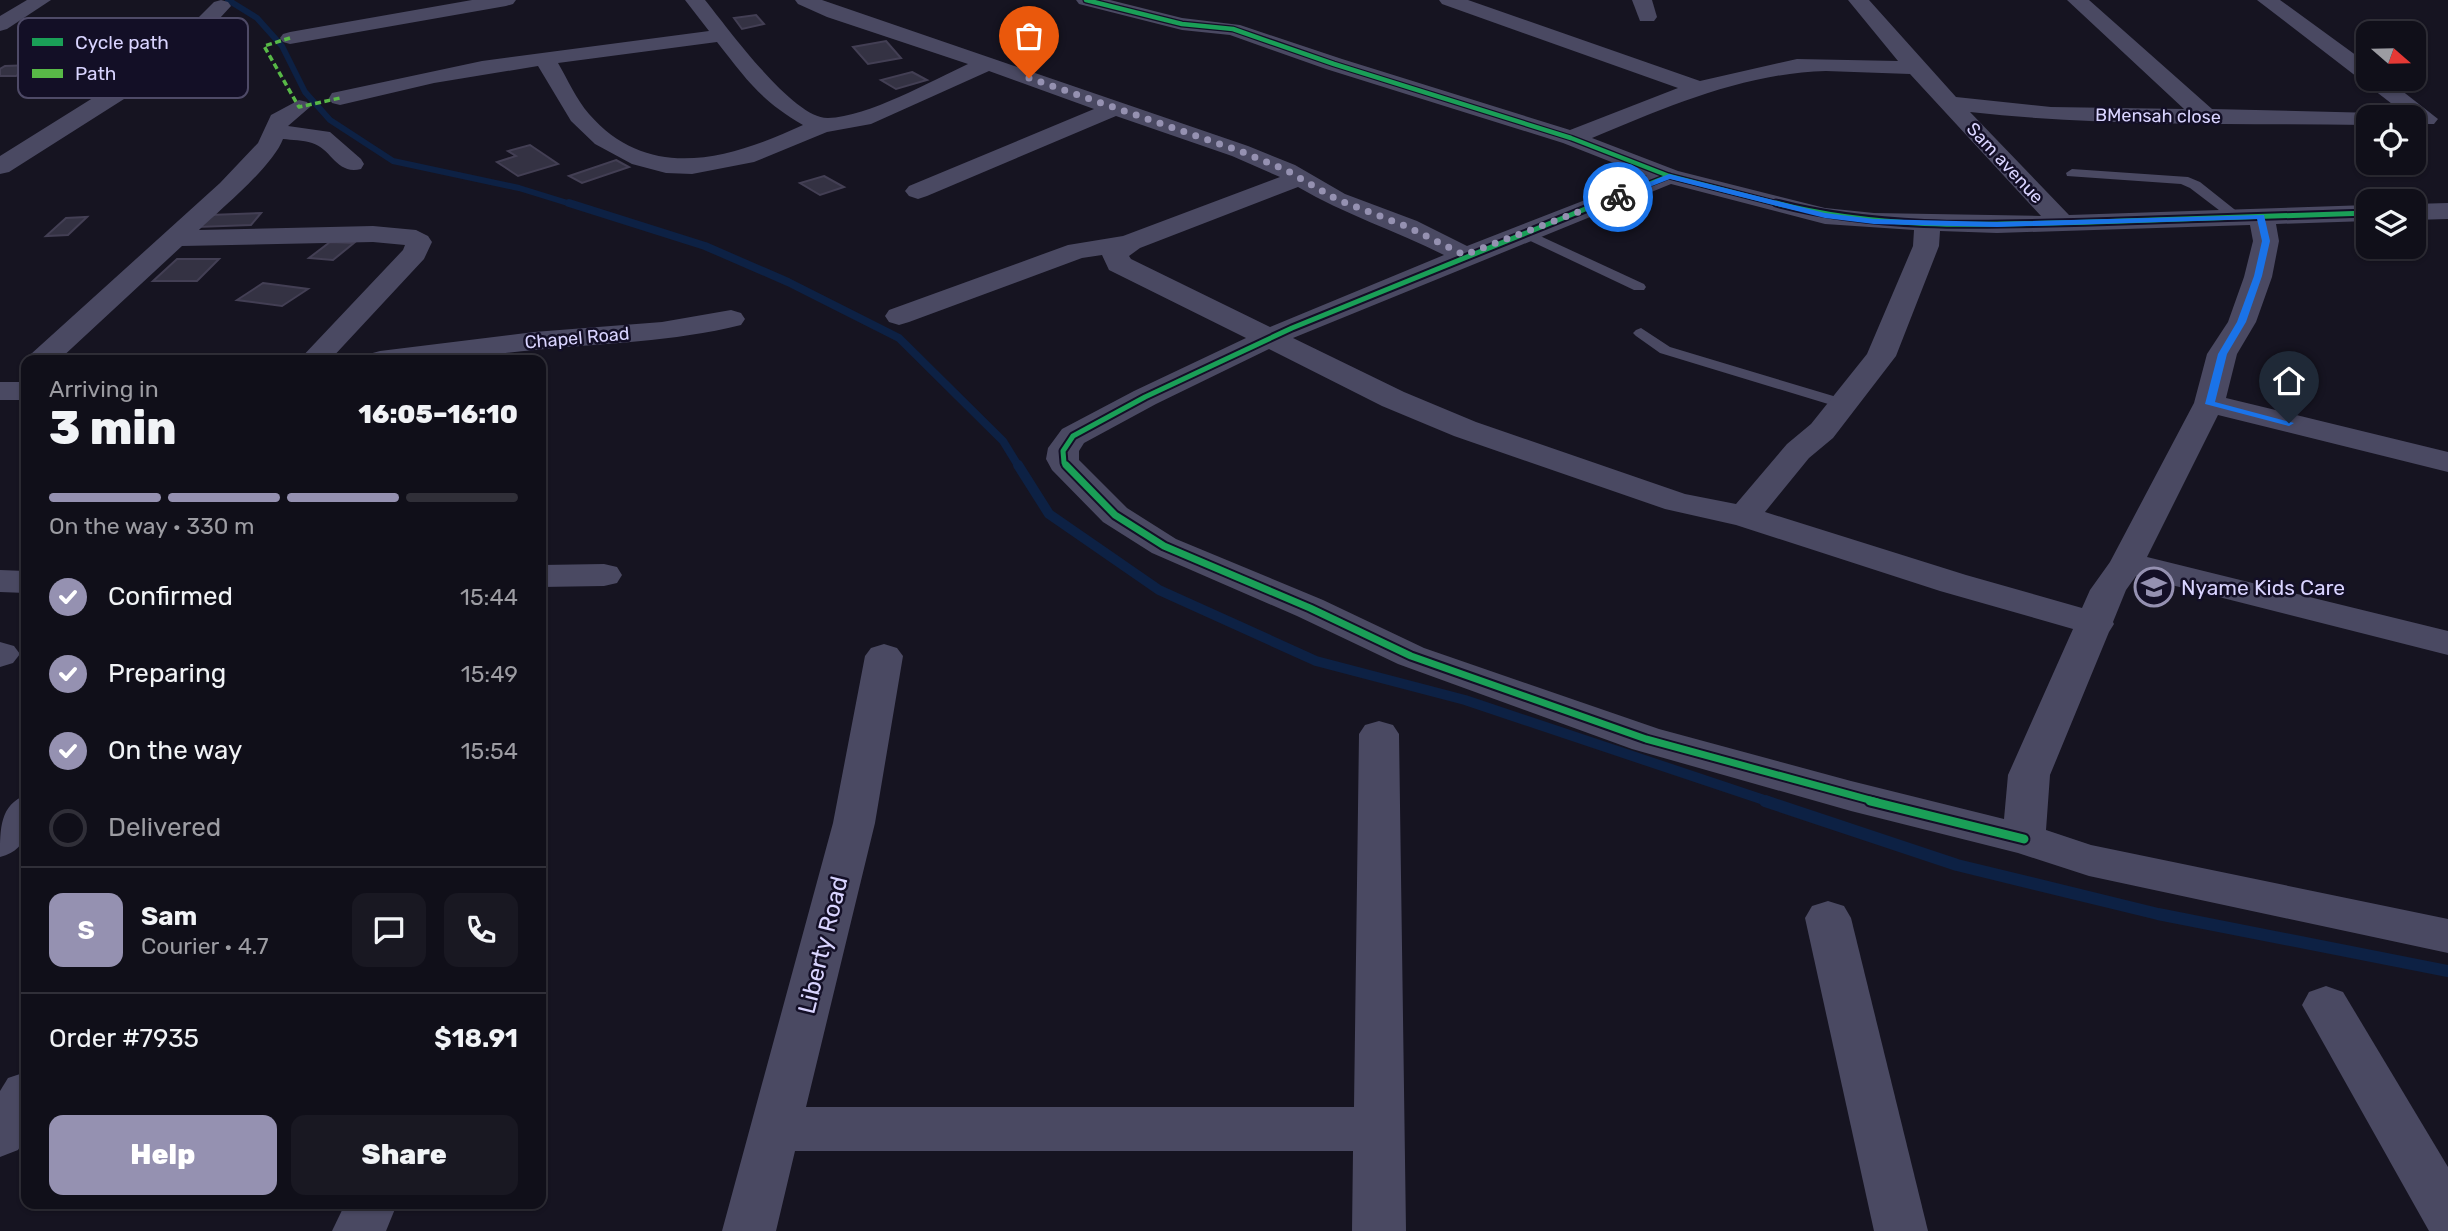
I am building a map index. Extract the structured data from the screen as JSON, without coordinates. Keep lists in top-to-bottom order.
{
  "streets": {
    "street": [
      "BMensah close",
      "Sam avenue",
      "Chapel Road",
      "Liberty Road"
    ]
  },
  "crossings": [
    ["BMensah close", "Sam avenue"]
  ],
  "places": {
    "school or university": ["Nyame Kids Care"]
  },
  "legend": ["Cycle path", "Path"],
  "north": "right",
  "page": {
    "heading": ["3 min", "Arriving in", "16:05–16:10"],
    "panel": [
      "Sam",
      "Courier · 4.7",
      "Order #7935",
      "$18.91"
    ],
    "bar": "On the way · 330 m",
    "list": [
      ["Confirmed", "15:44"],
      ["Preparing", "15:49"],
      ["On the way", "15:54"],
      "Delivered"
    ],
    "round": "S",
    "buttons": ["Help", "Share"]
  }
}
